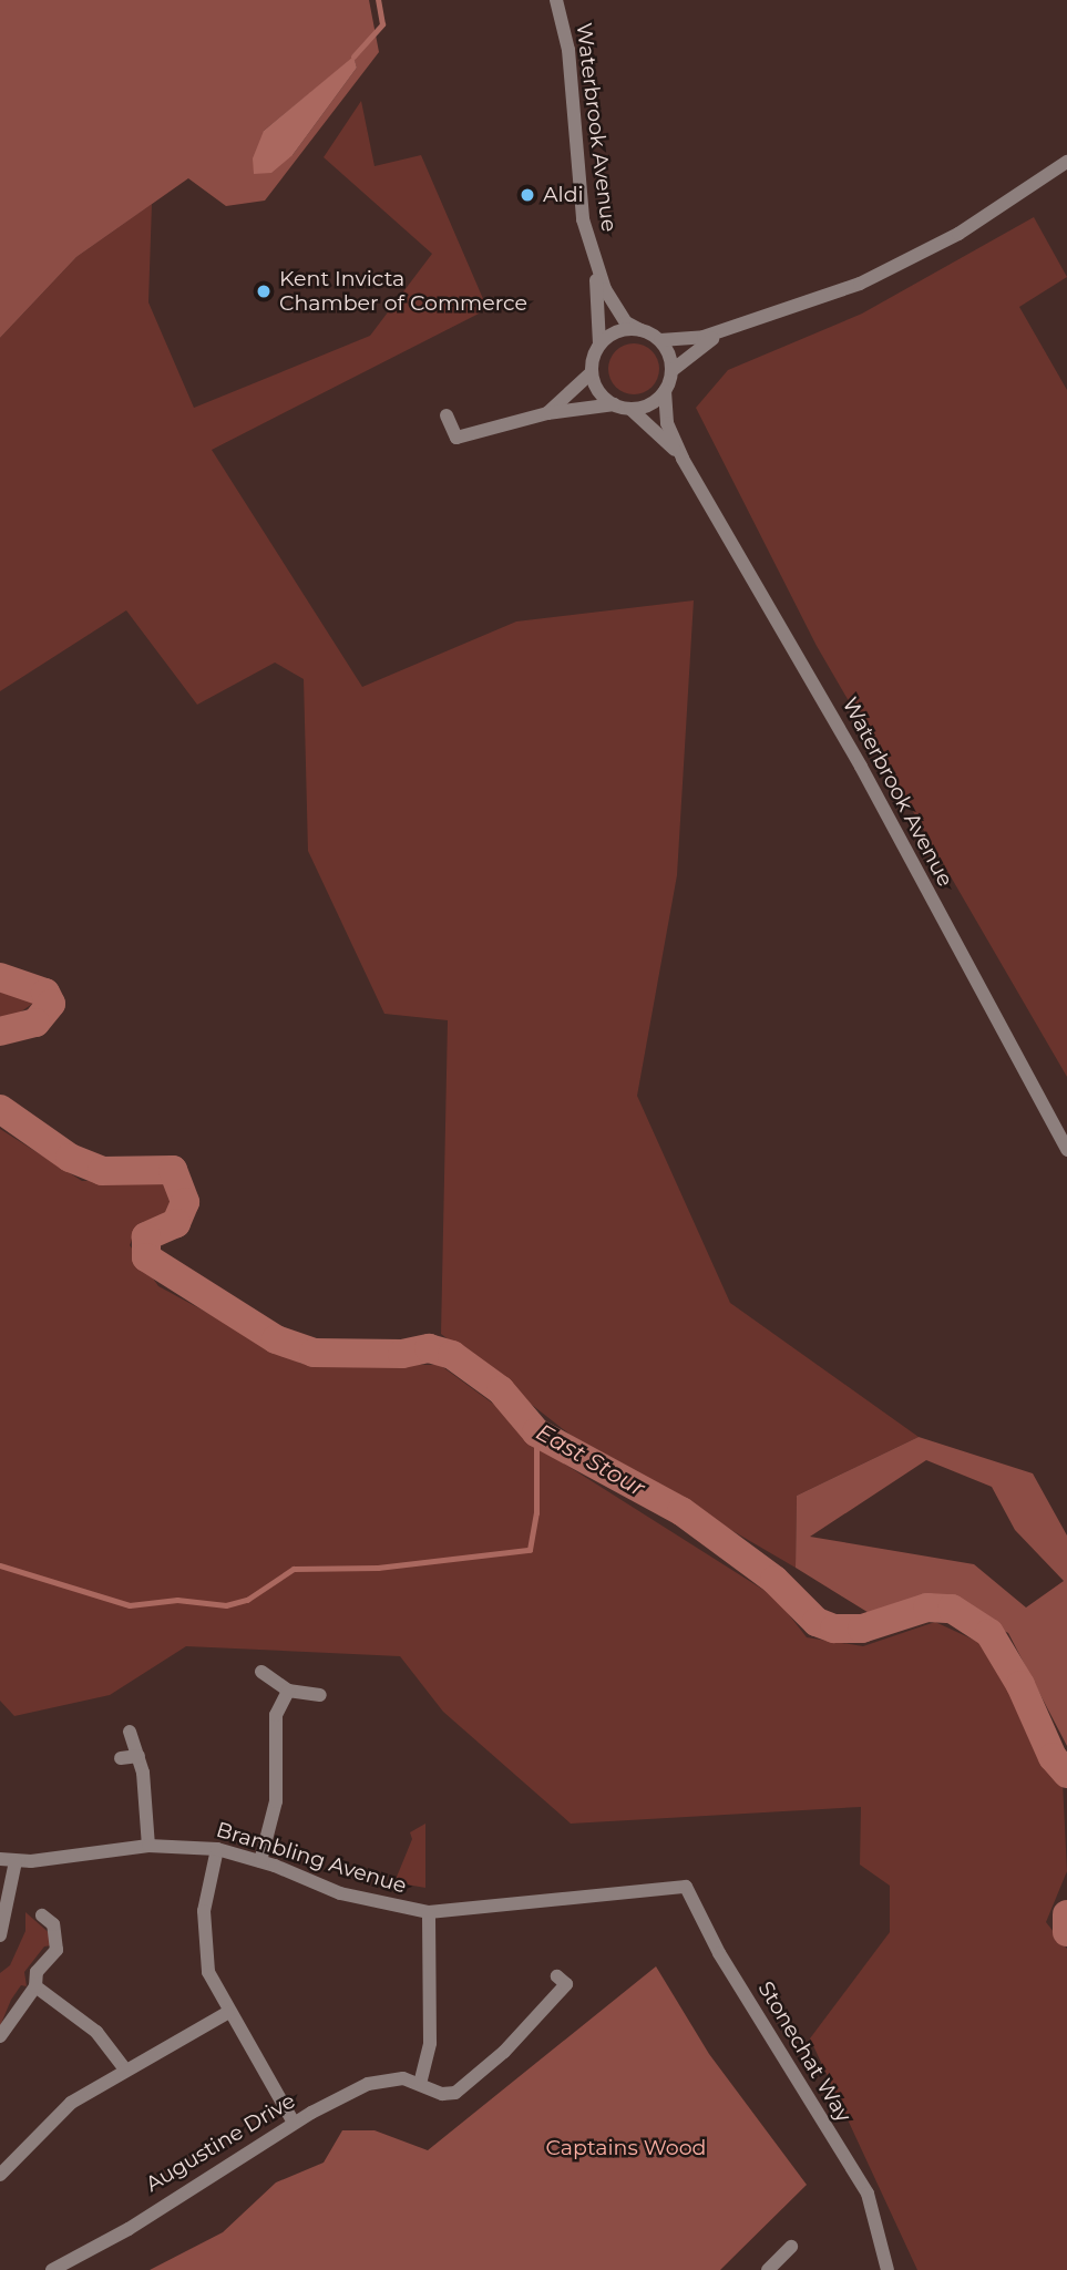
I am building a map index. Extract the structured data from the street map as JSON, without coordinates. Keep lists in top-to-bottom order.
{
  "streets": {
    "street": [
      "Waterbrook Avenue",
      "Brambling Avenue",
      "Stonechat Way",
      "Augustine Drive"
    ]
  },
  "crossings": [
    ["Brambling Avenue", "Stonechat Way"]
  ],
  "water": ["East Stour"],
  "parks": ["Captains Wood"],
  "places": ["Aldi", "Kent Invicta Chamber of Commerce"]
}
